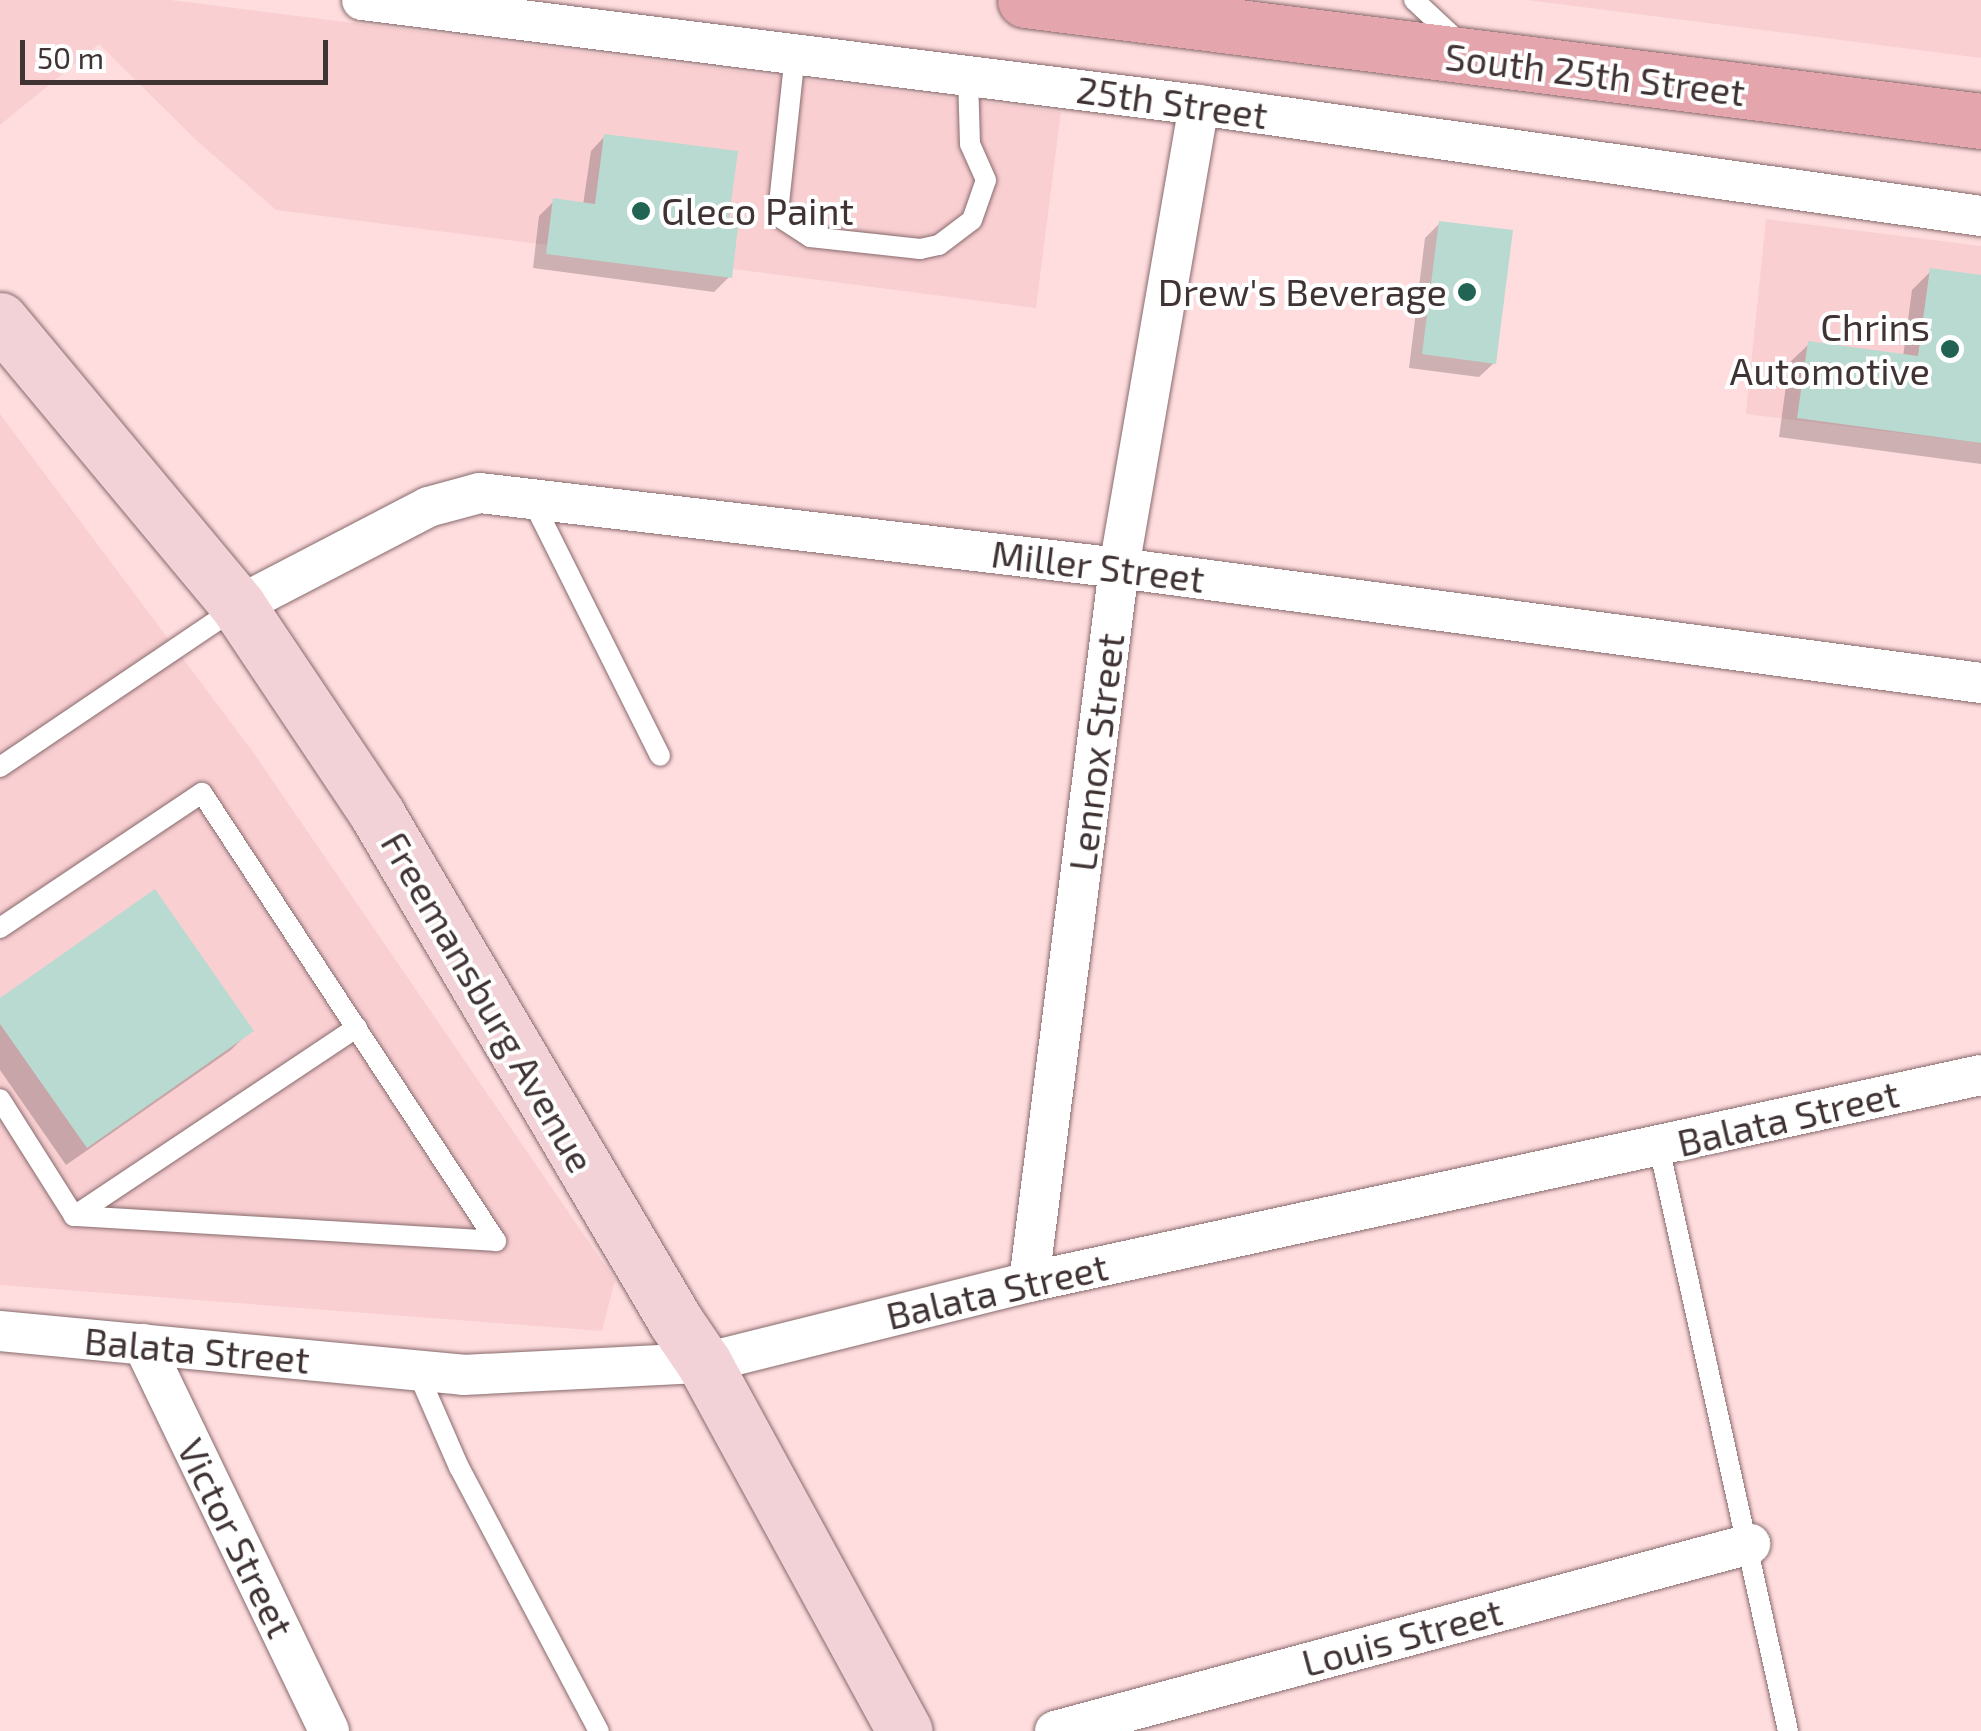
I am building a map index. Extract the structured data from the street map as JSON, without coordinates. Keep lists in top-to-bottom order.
{
  "streets": {
    "main road": ["South 25th Street", "Freemansburg Avenue"],
    "street": [
      "25th Street",
      "Miller Street",
      "Lennox Street",
      "Balata Street",
      "Victor Street",
      "Louis Street"
    ]
  },
  "crossings": [
    ["25th Street", "Lennox Street"],
    ["Miller Street", "Lennox Street"],
    ["Miller Street", "Freemansburg Avenue"],
    ["Lennox Street", "Balata Street"],
    ["Freemansburg Avenue", "Balata Street"],
    ["Balata Street", "Victor Street"]
  ],
  "places": ["Gleco Paint", "Drew's Beverage", "Chrins Automotive"],
  "scale_bar": "50 m"
}
